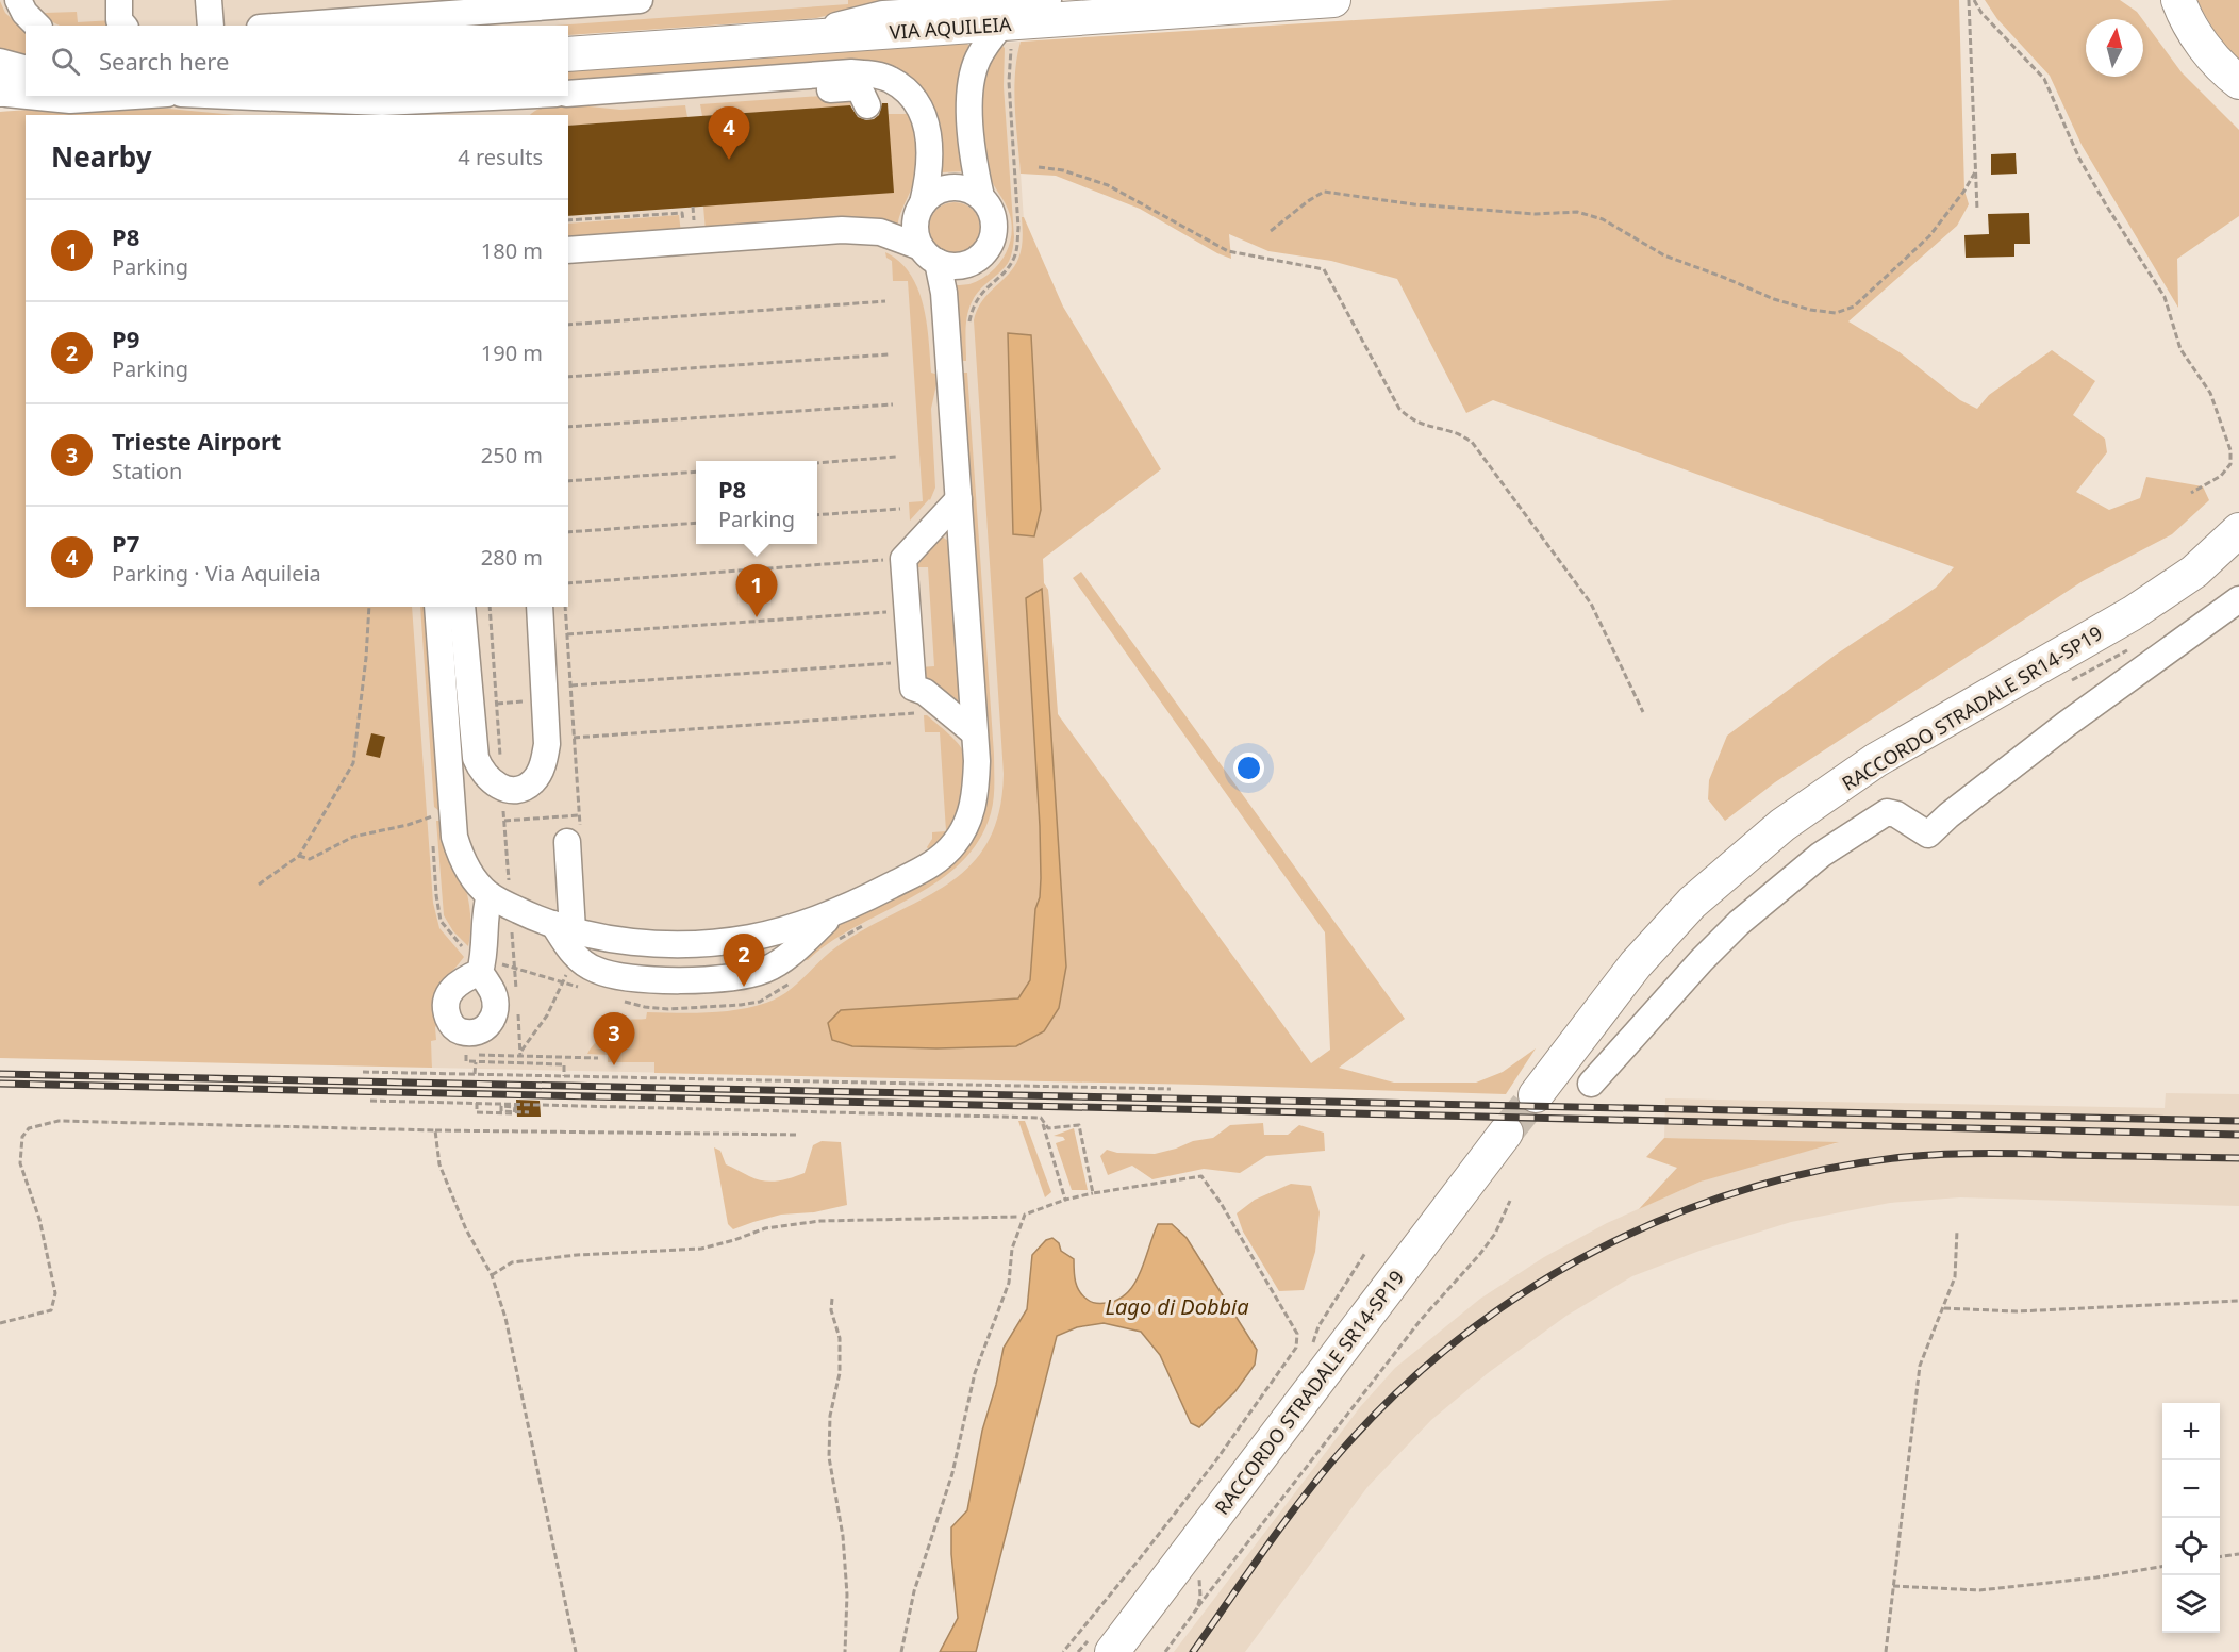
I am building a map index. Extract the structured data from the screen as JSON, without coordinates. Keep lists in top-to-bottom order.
{
  "streets": {
    "main road": ["VIA AQUILEIA", "RACCORDO STRADALE SR14-SP19"]
  },
  "water": ["Lago di Dobbia"],
  "north": "top",
  "page": {
    "search": "Search here",
    "pins": [
      "4",
      "1",
      "2",
      "3"
    ],
    "heading": ["Nearby", "4 results"],
    "list": [
      {
        "mark": "1",
        "name": "P8",
        "note": "Parking",
        "value": "180 m"
      },
      {
        "mark": "2",
        "name": "P9",
        "note": "Parking",
        "value": "190 m"
      },
      {
        "mark": "3",
        "name": "Trieste Airport",
        "note": "Station",
        "value": "250 m"
      },
      {
        "mark": "4",
        "name": "P7",
        "note": "Parking · Via Aquileia",
        "value": "280 m"
      }
    ],
    "popup": ["P8", "Parking"],
    "map_buttons": ["+", "−"]
  }
}
